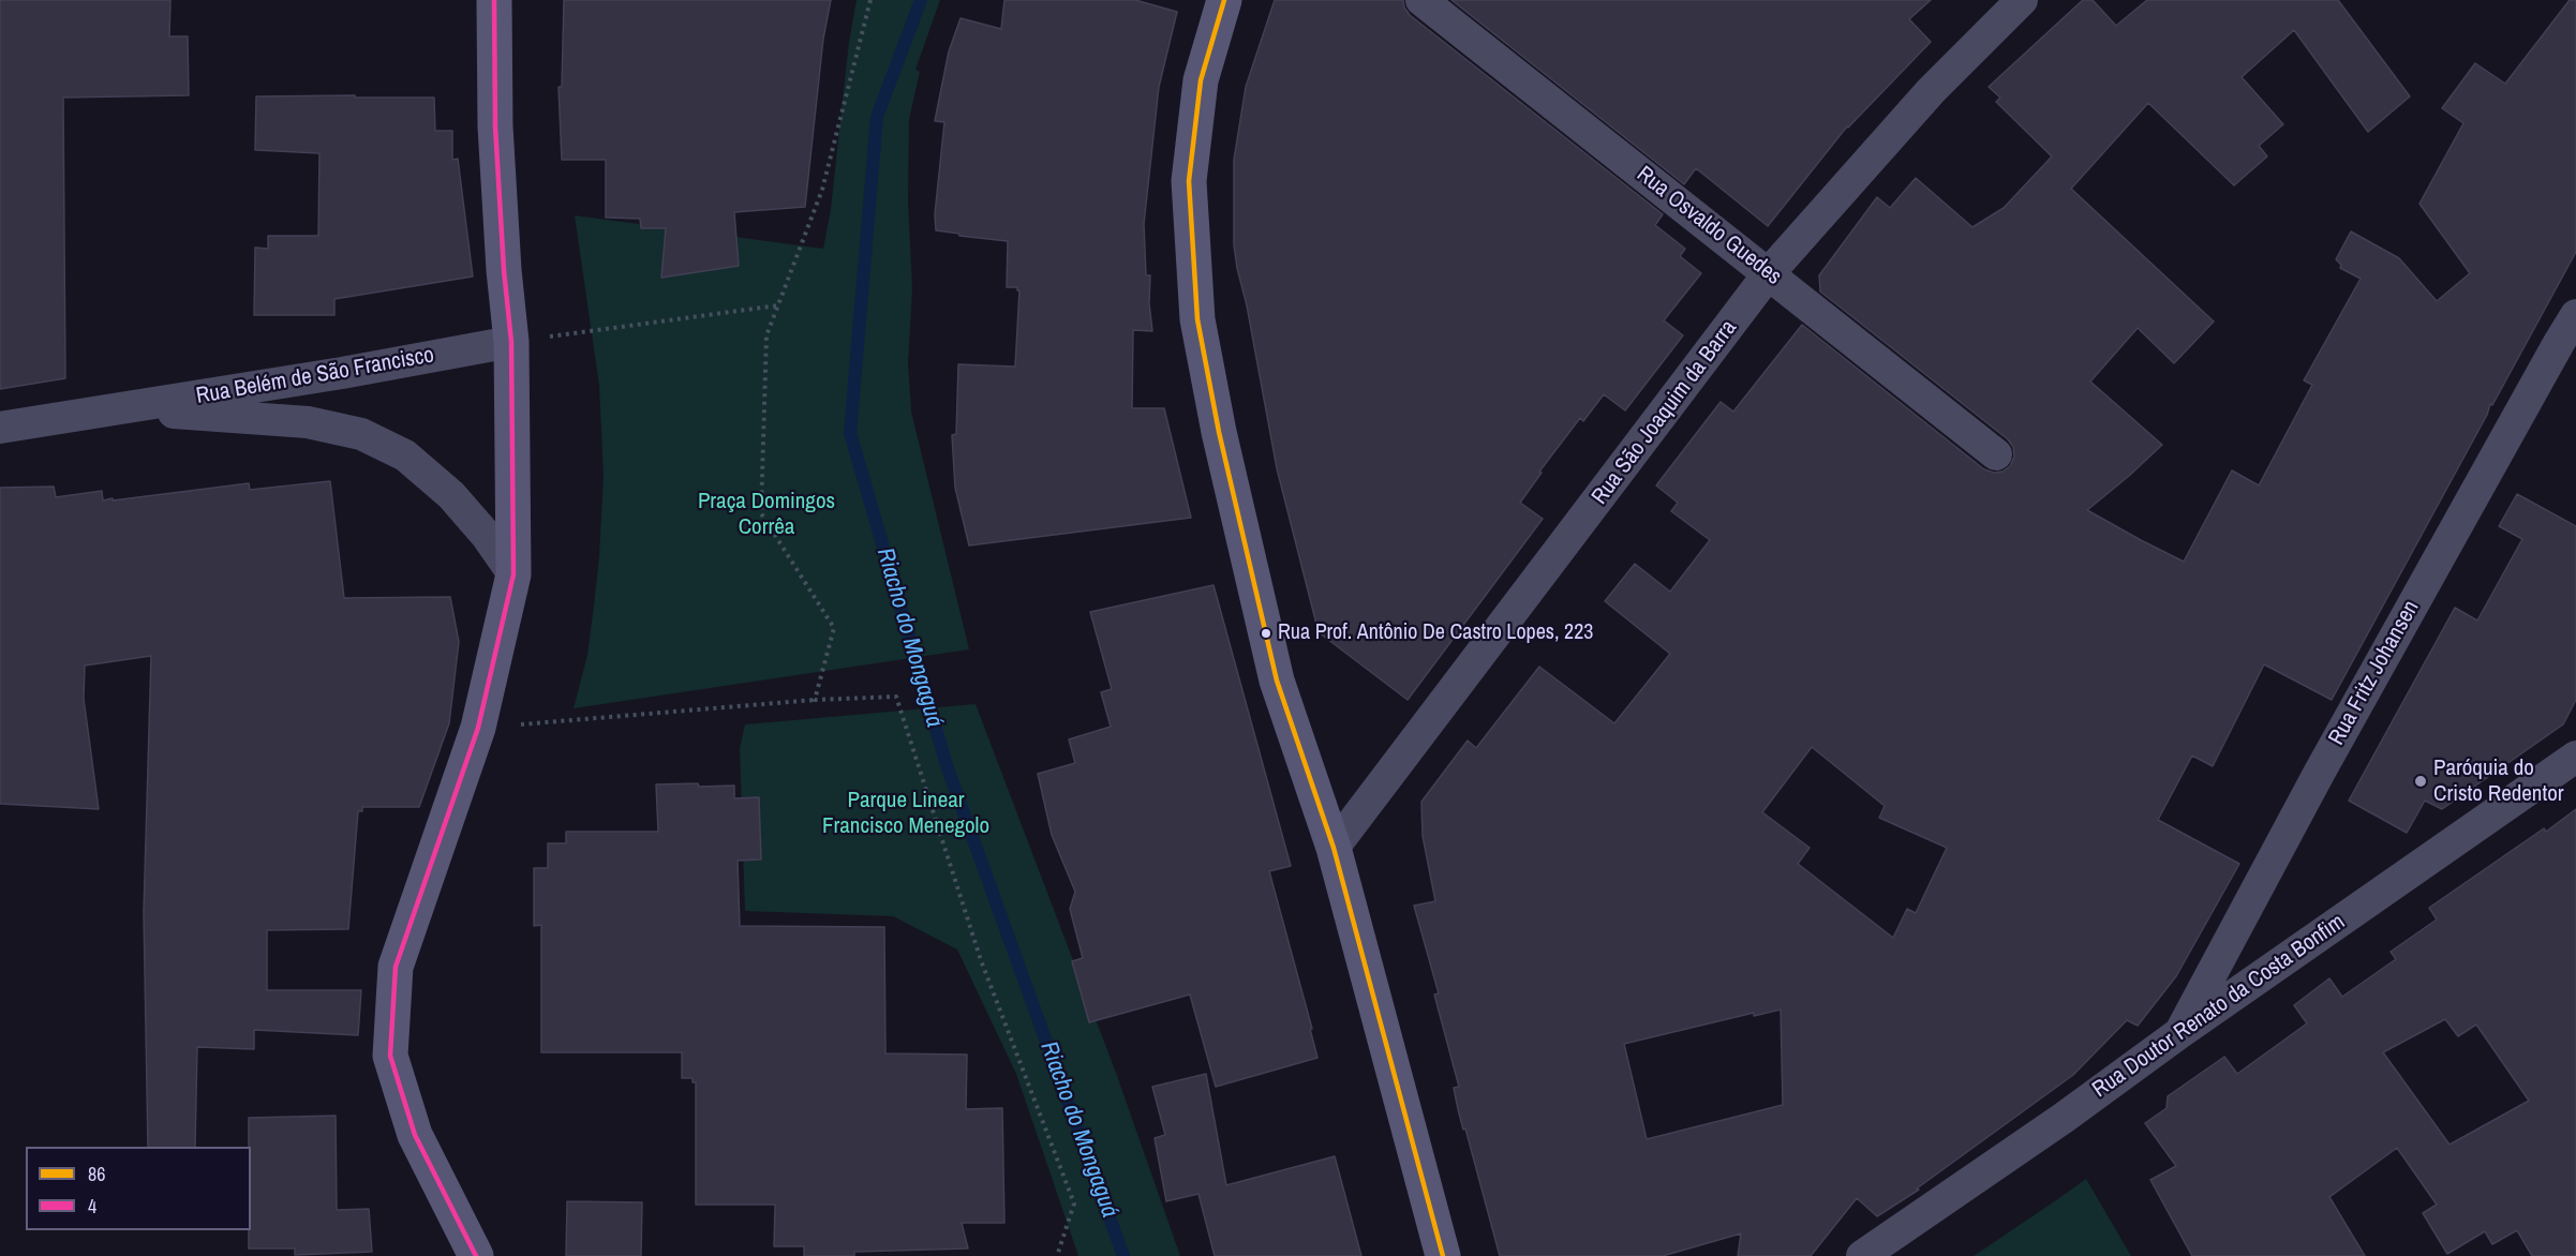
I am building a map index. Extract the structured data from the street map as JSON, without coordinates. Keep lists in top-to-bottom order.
{
  "streets": {
    "street": [
      "Rua Osvaldo Guedes",
      "Rua Belém de São Francisco",
      "Rua São Joaquim da Barra",
      "Rua Fritz Johansen",
      "Rua Doutor Renato da Costa Bonfim"
    ]
  },
  "crossings": [
    ["Rua Osvaldo Guedes", "Rua São Joaquim da Barra"],
    ["Rua Fritz Johansen", "Rua Doutor Renato da Costa Bonfim"]
  ],
  "water": ["Riacho do Mongaguá"],
  "parks": ["Praça Domingos Corrêa", "Parque Linear Francisco Menegolo"],
  "places": ["Rua Prof. Antônio De Castro Lopes, 223", "Paróquia do Cristo Redentor"],
  "lines": ["transit line 86", "transit line 4"],
  "legend": ["86", "4"]
}
